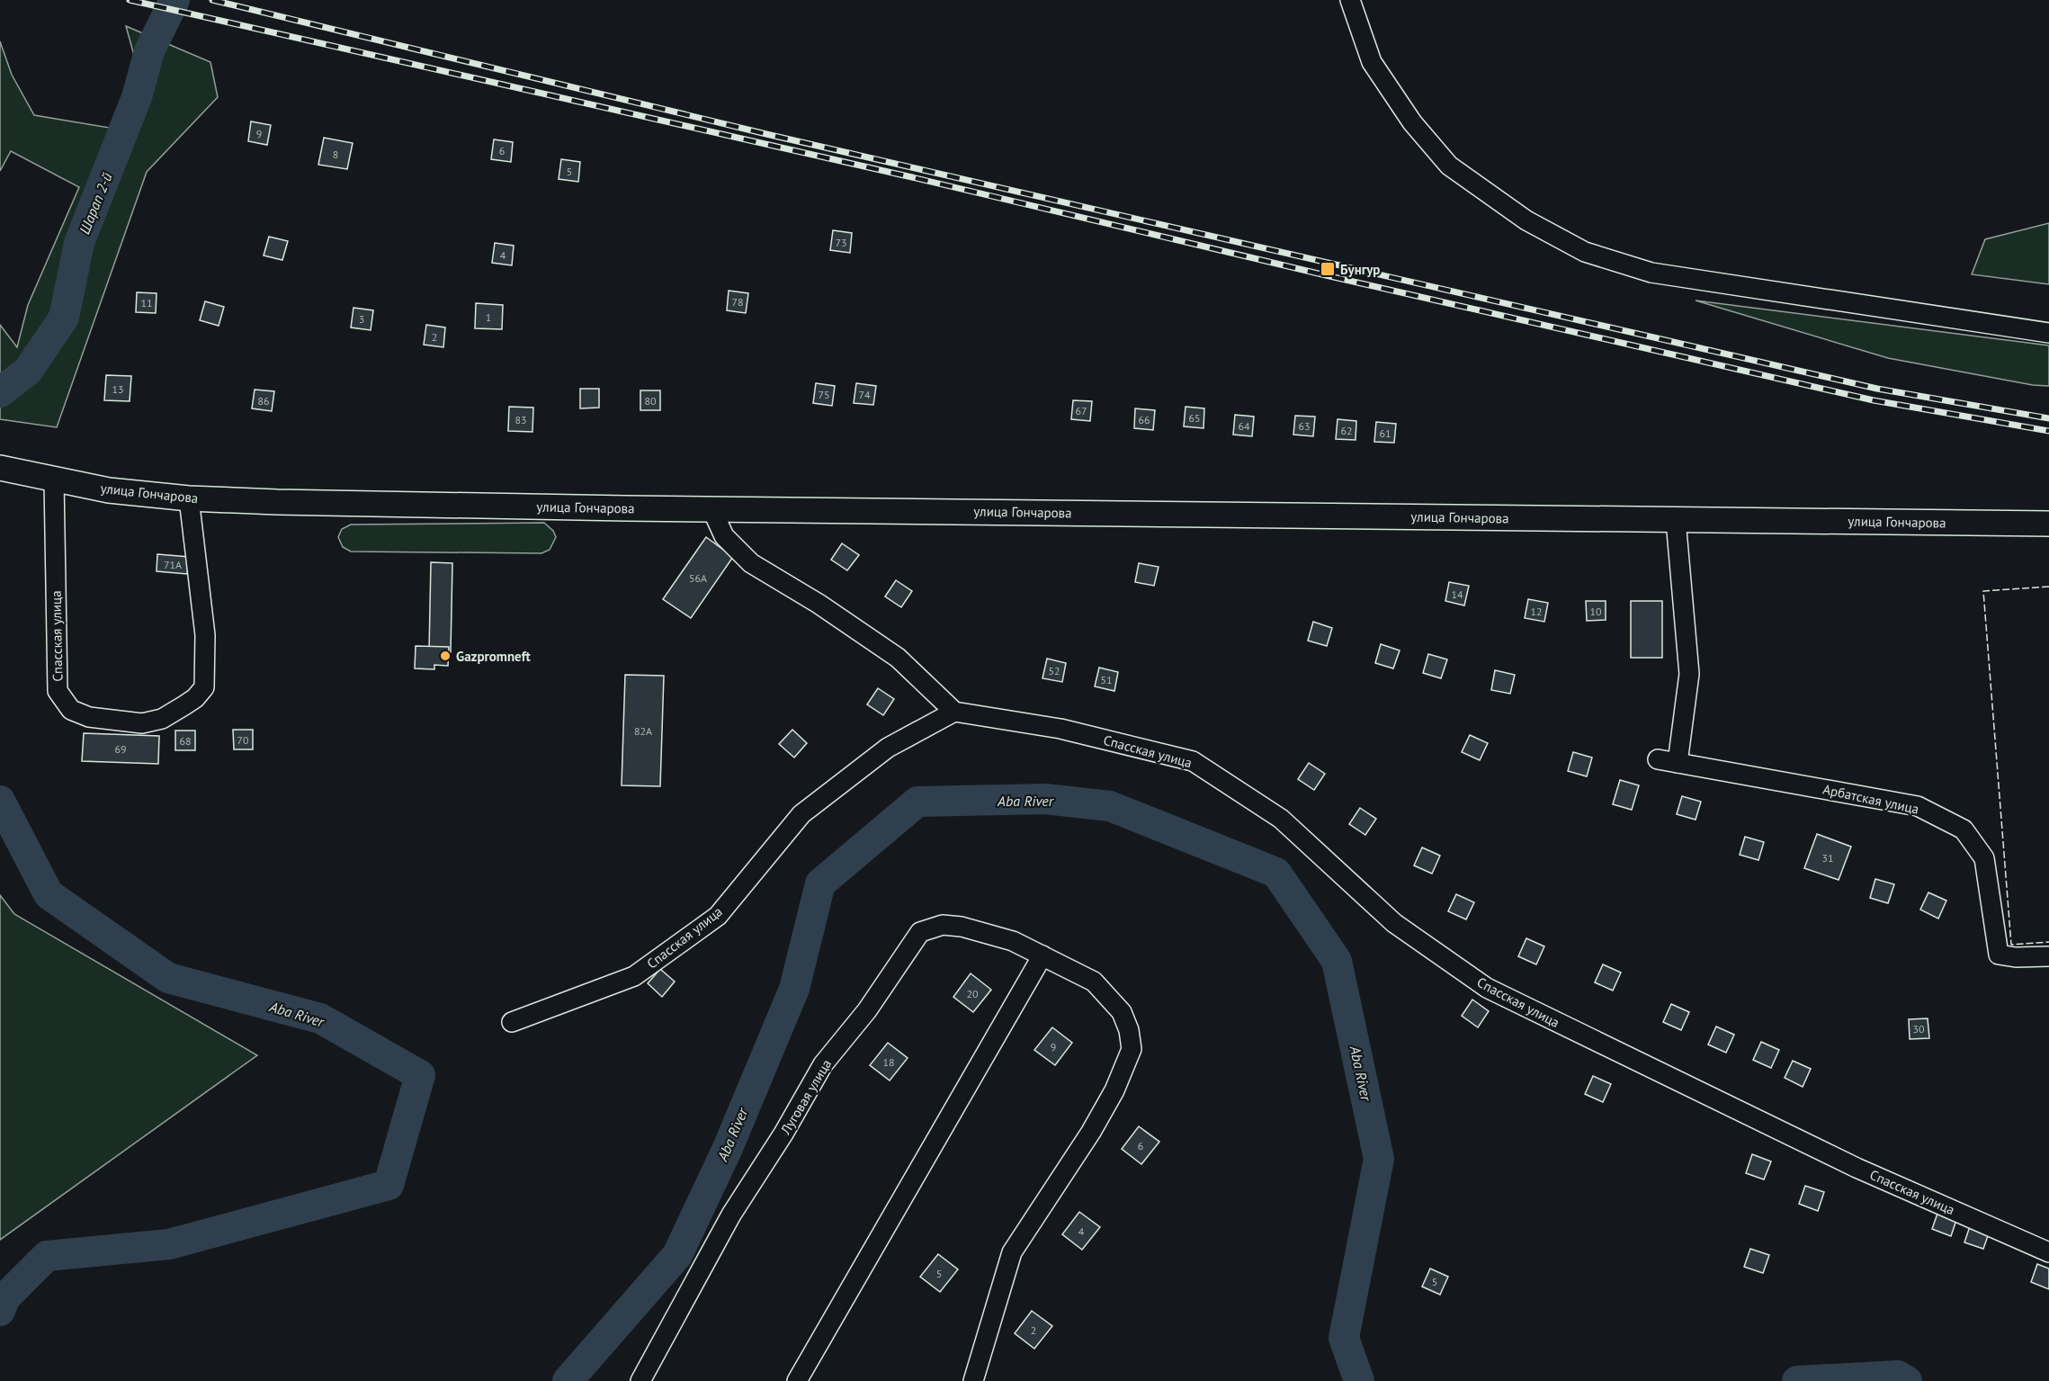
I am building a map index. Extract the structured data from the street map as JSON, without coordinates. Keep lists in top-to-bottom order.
{
  "streets": {
    "main road": ["улица Гончарова"],
    "street": ["Спасская улица", "Арбатская улица", "Луговая улица"]
  },
  "crossings": [
    ["улица Гончарова", "Спасская улица"]
  ],
  "water": ["Шарап 2-й", "Aba River"],
  "places": {
    "transit": ["Бунгур"],
    "other": ["Gazpromneft"]
  },
  "house_numbers": [
    "9",
    "6",
    "8",
    "5",
    "73",
    "4",
    "78",
    "11",
    "1",
    "3",
    "2",
    "13",
    "75",
    "74",
    "86",
    "80",
    "67",
    "65",
    "83",
    "66",
    "64",
    "63",
    "62",
    "61",
    "71А",
    "56А",
    "14",
    "12",
    "10",
    "52",
    "51",
    "82А",
    "70",
    "68",
    "69",
    "31",
    "20",
    "30",
    "9",
    "18",
    "6",
    "4",
    "5",
    "5",
    "2"
  ]
}
